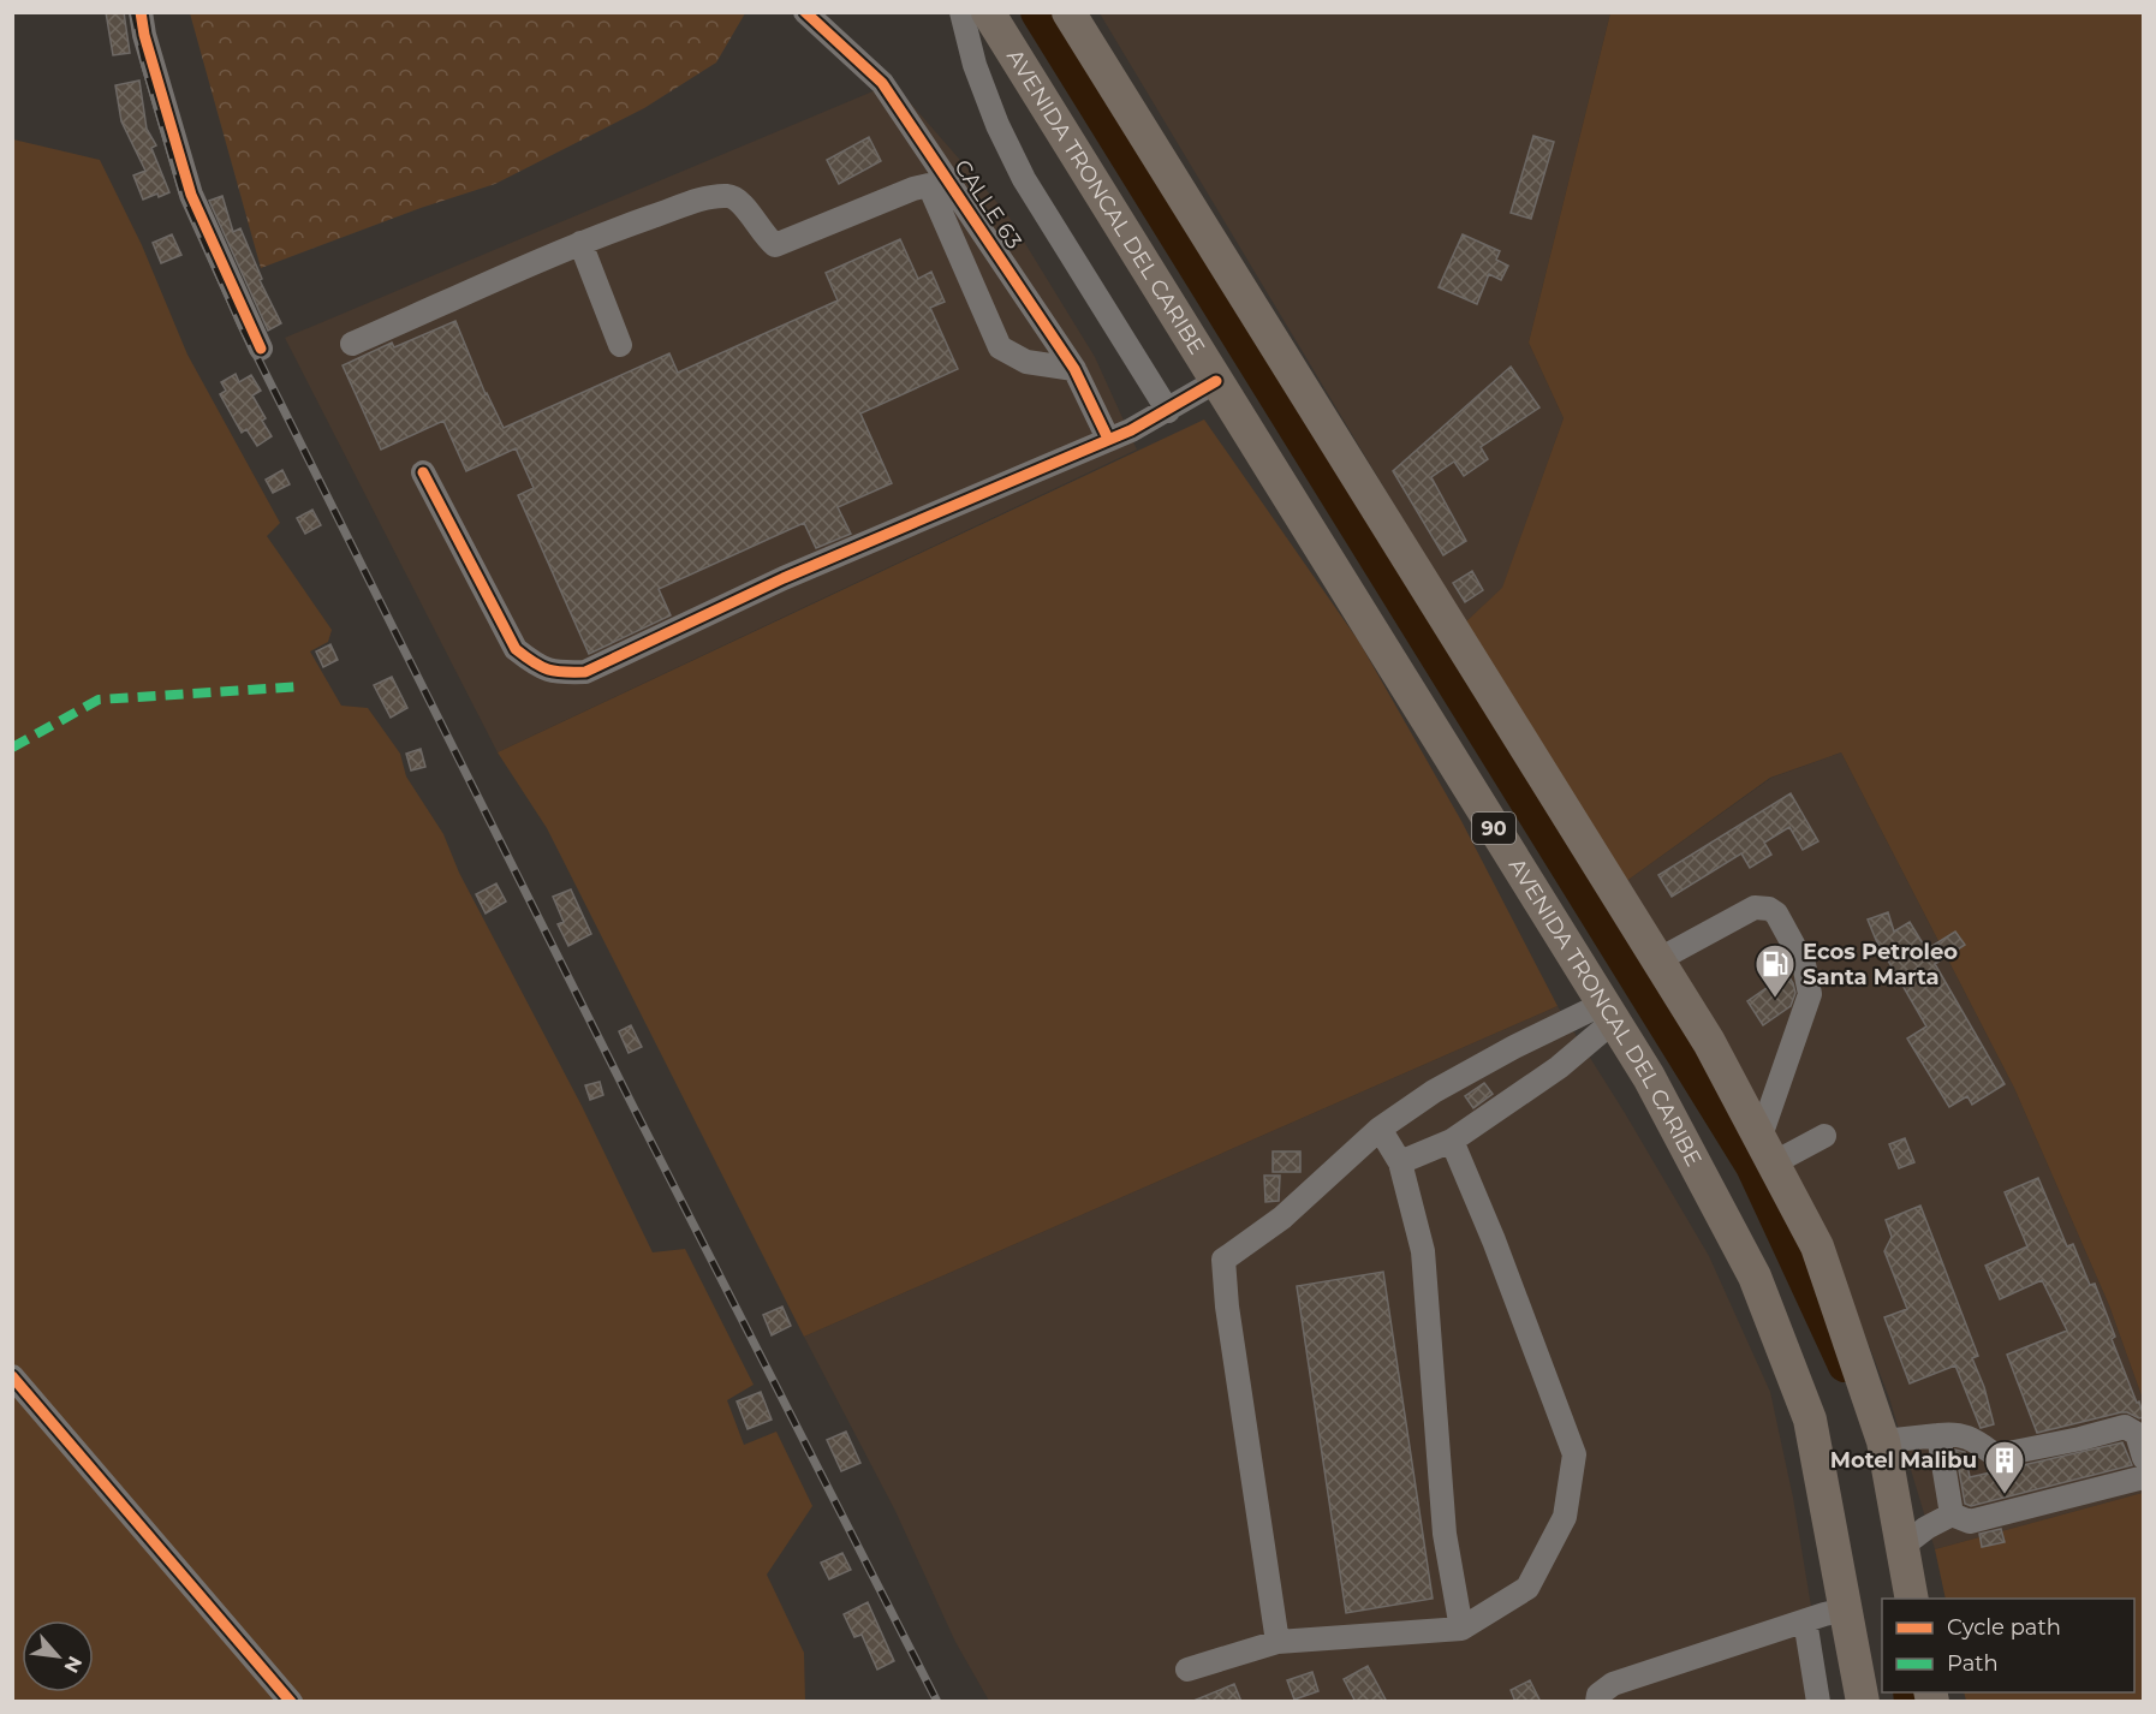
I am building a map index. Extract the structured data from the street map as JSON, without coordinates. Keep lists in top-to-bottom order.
{
  "streets": {
    "highway": ["AVENIDA TRONCAL DEL CARIBE", "90"],
    "street": ["CALLE 63"]
  },
  "places": {
    "fuel station": ["Ecos Petroleo Santa Marta"],
    "building": ["Motel Malibu"]
  },
  "legend": ["Cycle path", "Path"],
  "north": "bottom right"
}
